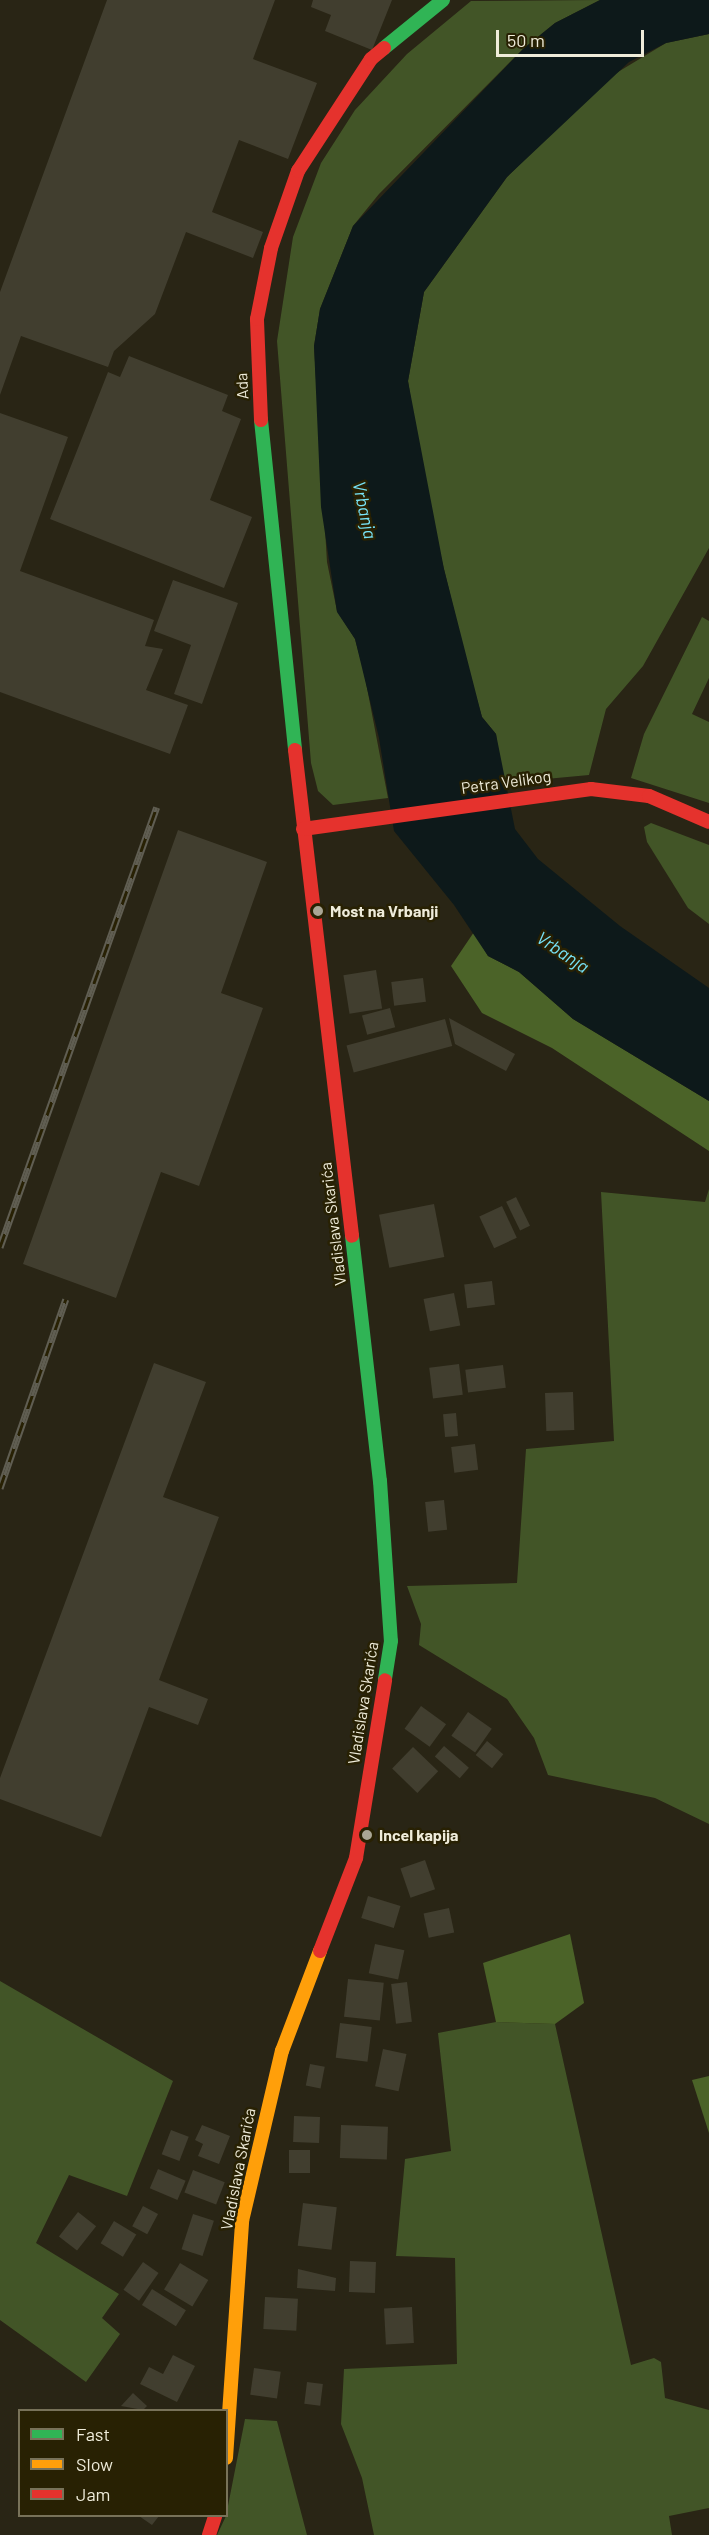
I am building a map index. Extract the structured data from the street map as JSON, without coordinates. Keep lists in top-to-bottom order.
{
  "streets": {
    "street": ["Ada", "Petra Velikog", "Vladislava Skarića"]
  },
  "crossings": [
    ["Ada", "Petra Velikog"],
    ["Ada", "Vladislava Skarića"],
    ["Petra Velikog", "Vladislava Skarića"]
  ],
  "water": ["Vrbanja"],
  "places": ["Most na Vrbanji", "Incel kapija"],
  "legend": ["Fast", "Slow", "Jam"],
  "scale_bar": "50 m"
}
